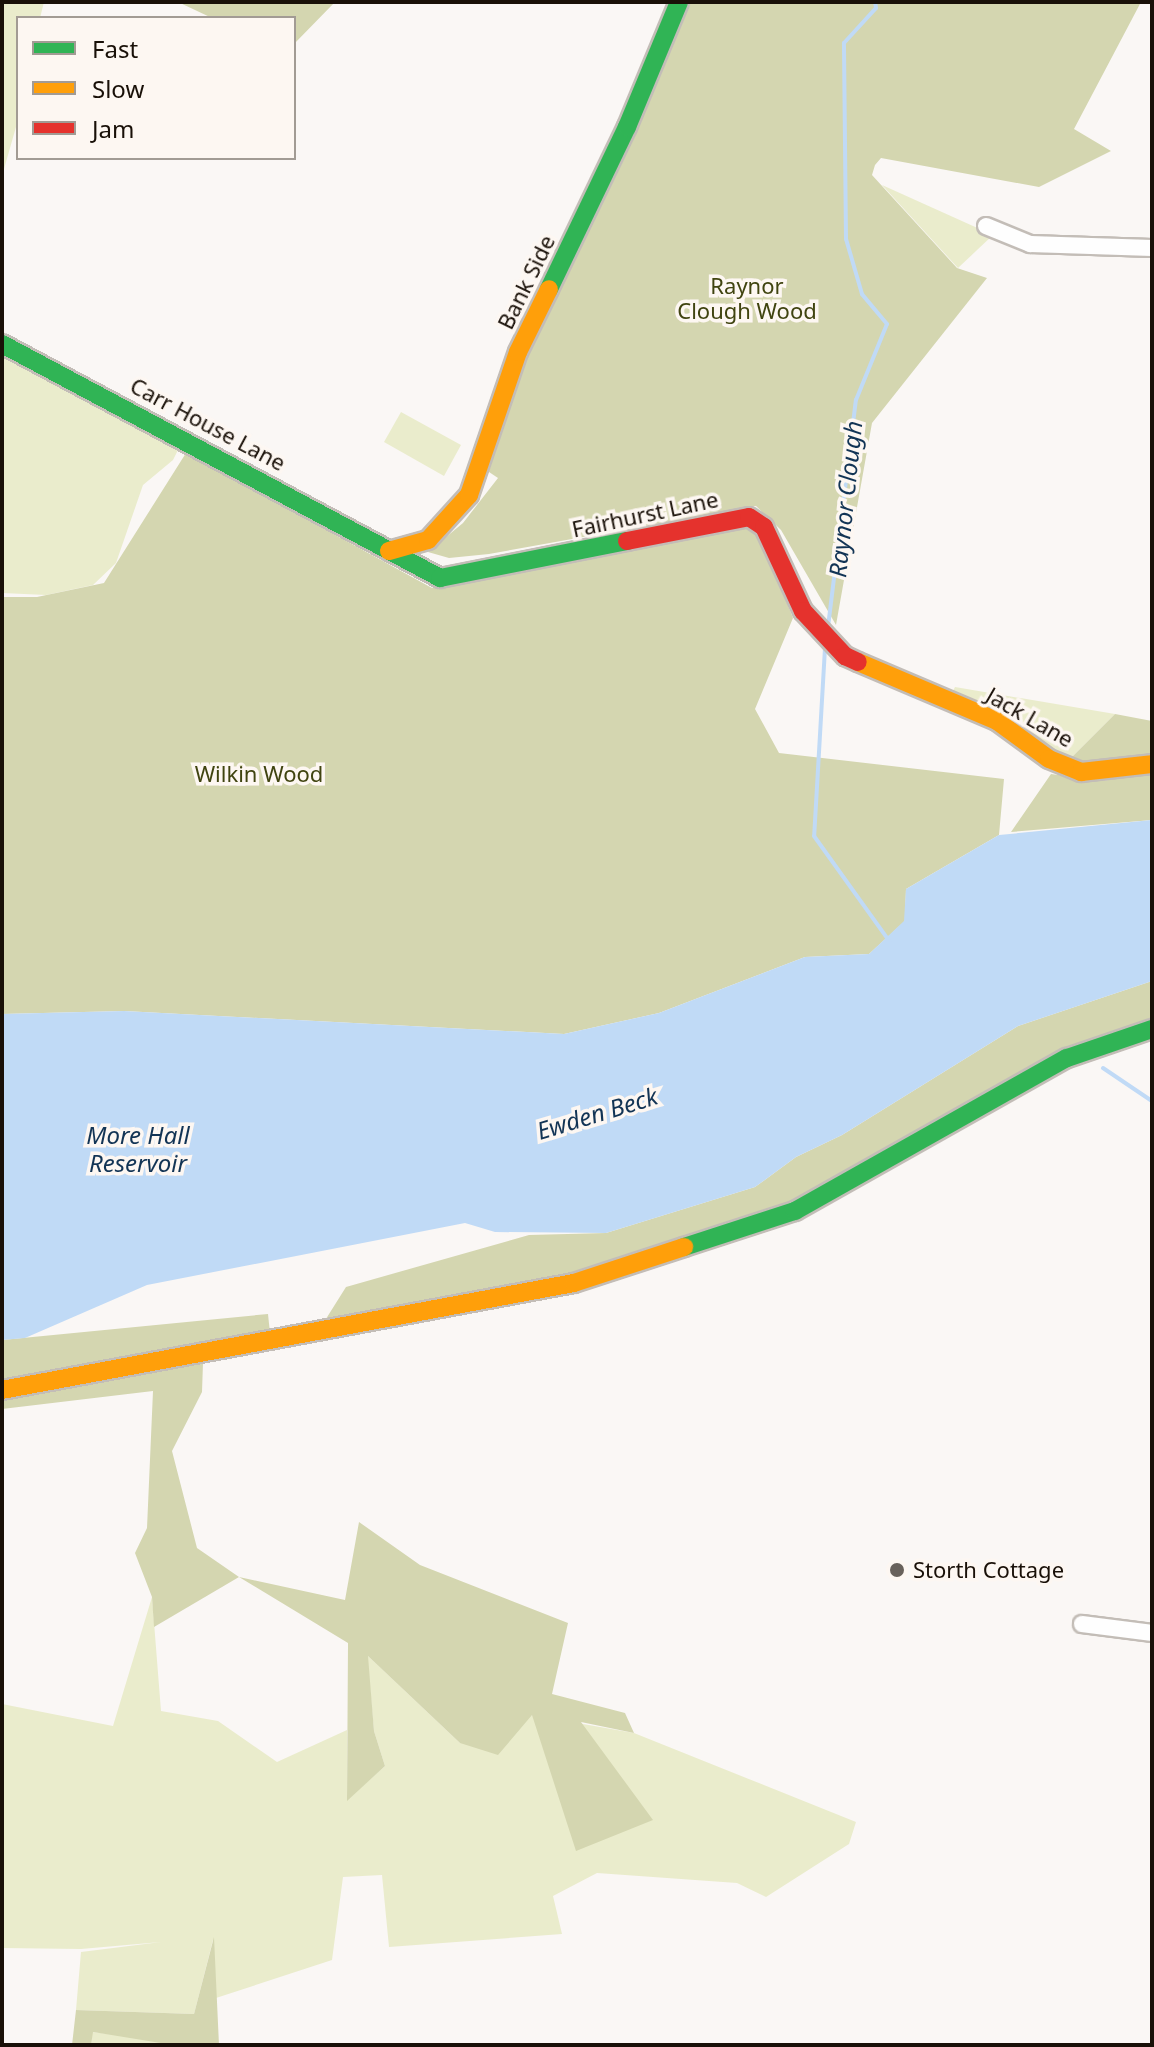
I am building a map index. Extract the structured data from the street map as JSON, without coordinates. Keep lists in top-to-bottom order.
{
  "streets": {
    "street": [
      "Bank Side",
      "Carr House Lane",
      "Fairhurst Lane",
      "Jack Lane"
    ]
  },
  "crossings": [
    ["Bank Side", "Carr House Lane"],
    ["Bank Side", "Fairhurst Lane"],
    ["Carr House Lane", "Fairhurst Lane"],
    ["Fairhurst Lane", "Jack Lane"]
  ],
  "water": ["Raynor Clough", "Ewden Beck", "More Hall Reservoir"],
  "parks": ["Raynor Clough Wood", "Wilkin Wood"],
  "places": ["Storth Cottage"],
  "legend": ["Fast", "Slow", "Jam"]
}
